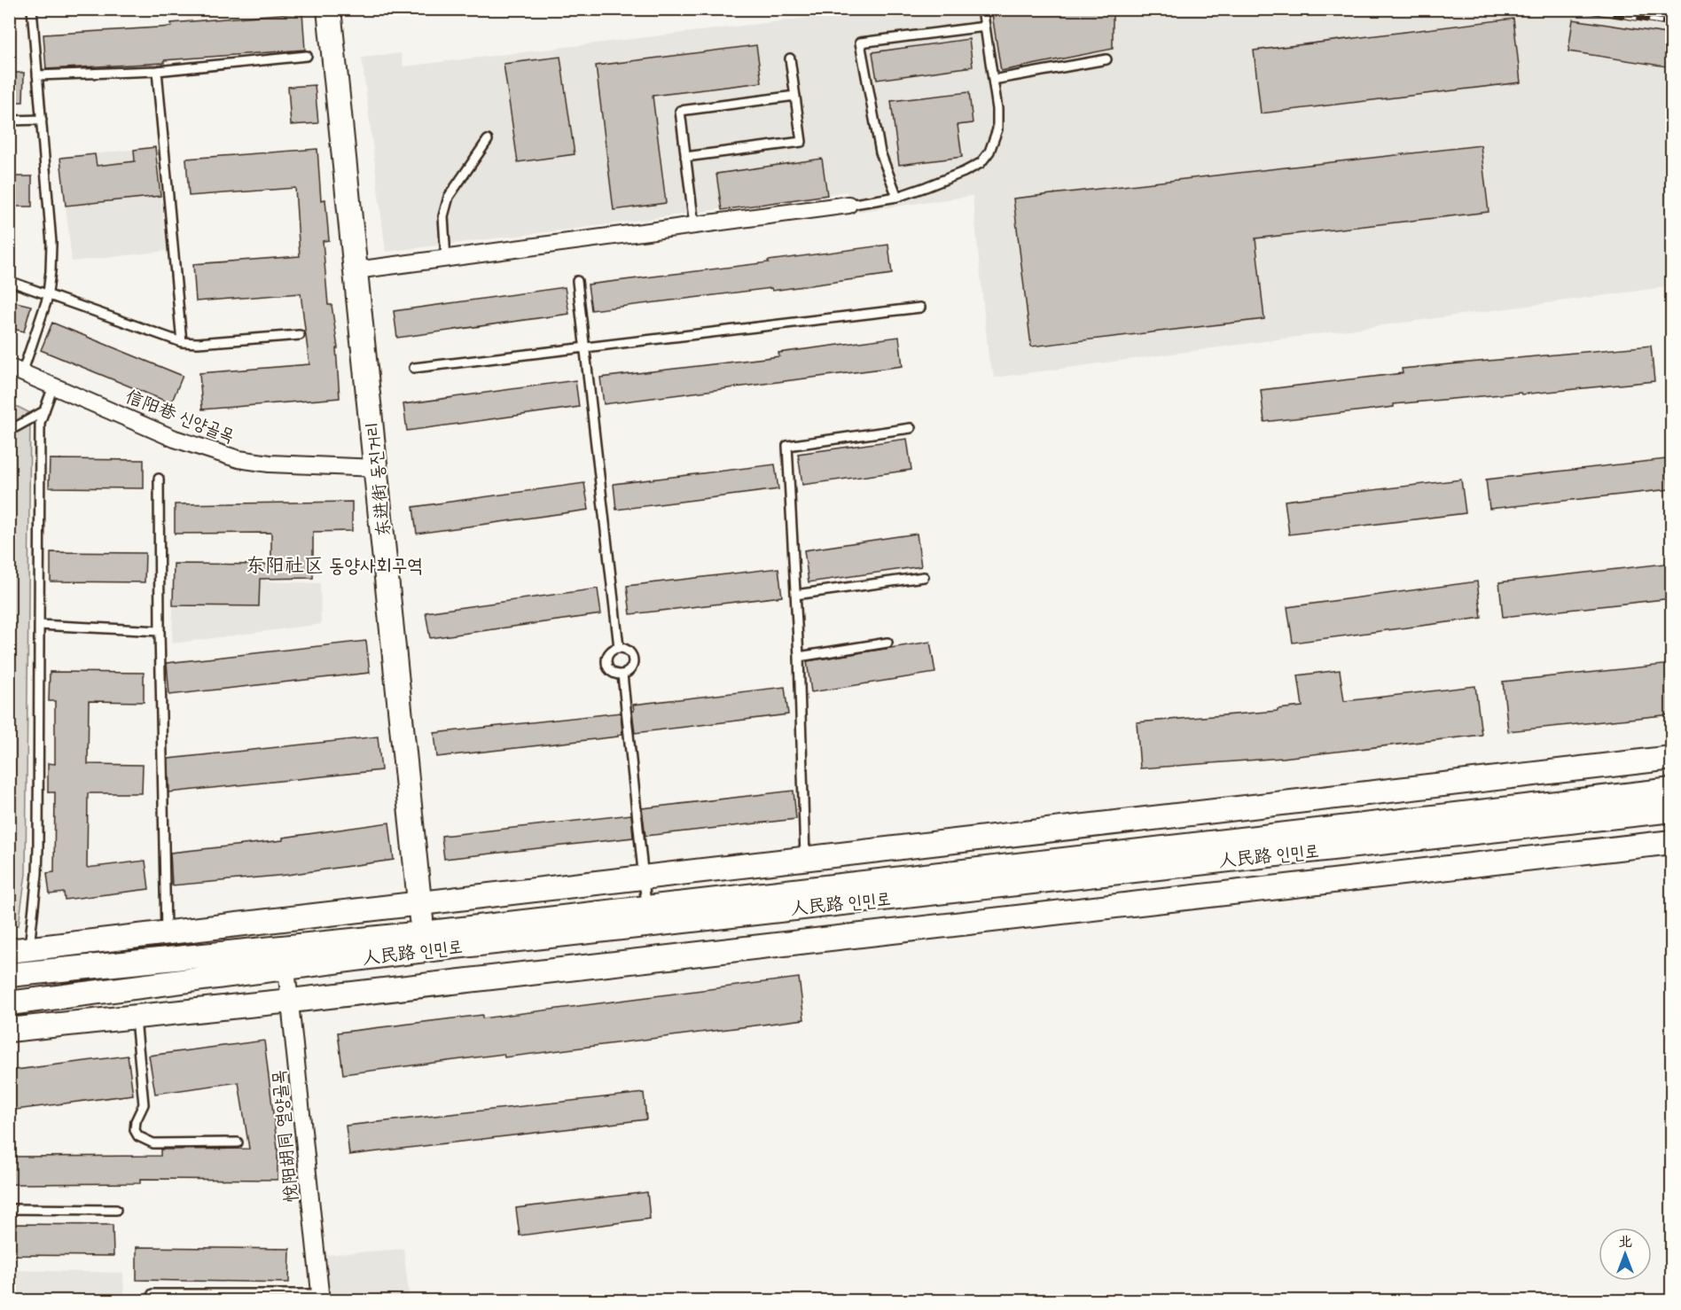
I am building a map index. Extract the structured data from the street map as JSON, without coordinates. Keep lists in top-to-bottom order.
{
  "streets": {
    "street": [
      "信阳巷 신양골목",
      "东进街 동진거리",
      "人民路 인민로",
      "悦阳胡同 열양골목"
    ]
  },
  "crossings": [
    ["信阳巷 신양골목", "东进街 동진거리"],
    ["东进街 동진거리", "人民路 인민로"],
    ["人民路 인민로", "悦阳胡同 열양골목"]
  ],
  "districts": ["东阳社区 동양사회구역"],
  "north": "top"
}
